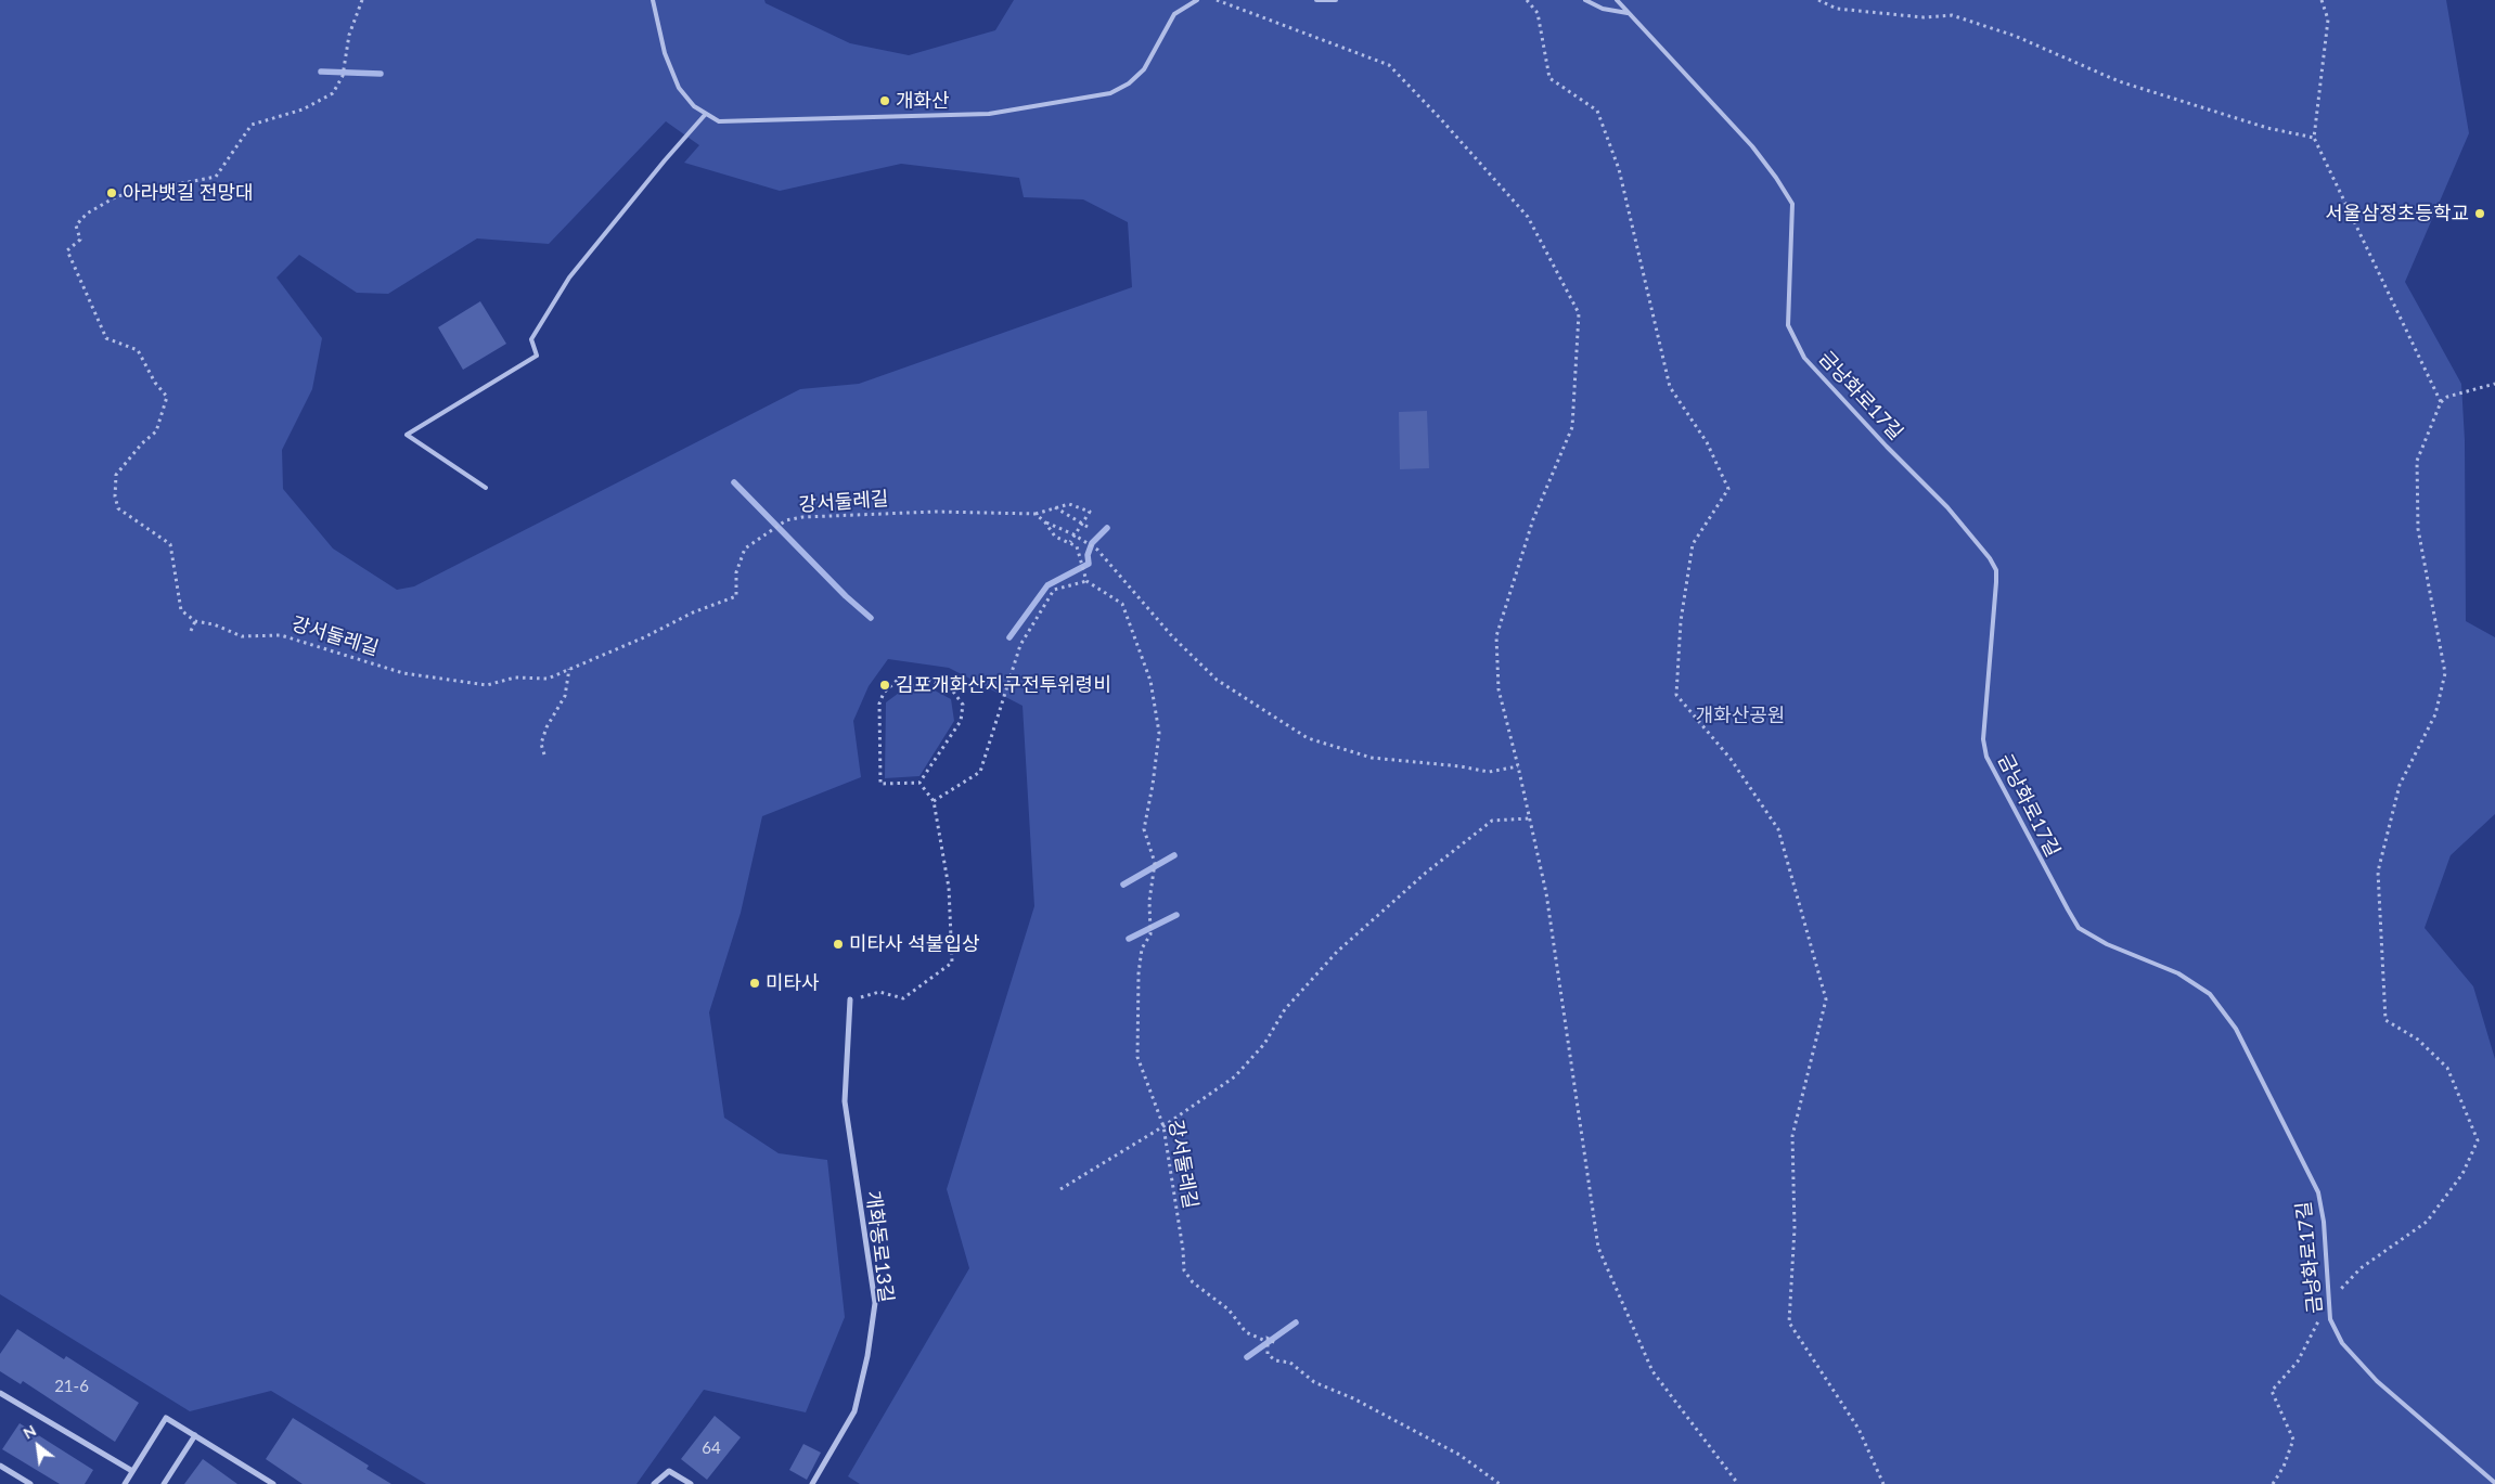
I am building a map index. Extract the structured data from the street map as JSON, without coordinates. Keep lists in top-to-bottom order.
{
  "streets": {
    "street": ["개화동로13길"],
    "lane": ["금낭화로17길"],
    "path": ["강서둘레길"]
  },
  "parks": ["개화산공원"],
  "places": [
    "개화산",
    "아라뱃길 전망대",
    "서울삼정초등학교",
    "김포개화산지구전투위령비",
    "미타사 석불입상",
    "미타사"
  ],
  "house_numbers": ["21-6", "64"],
  "north": "top left"
}
